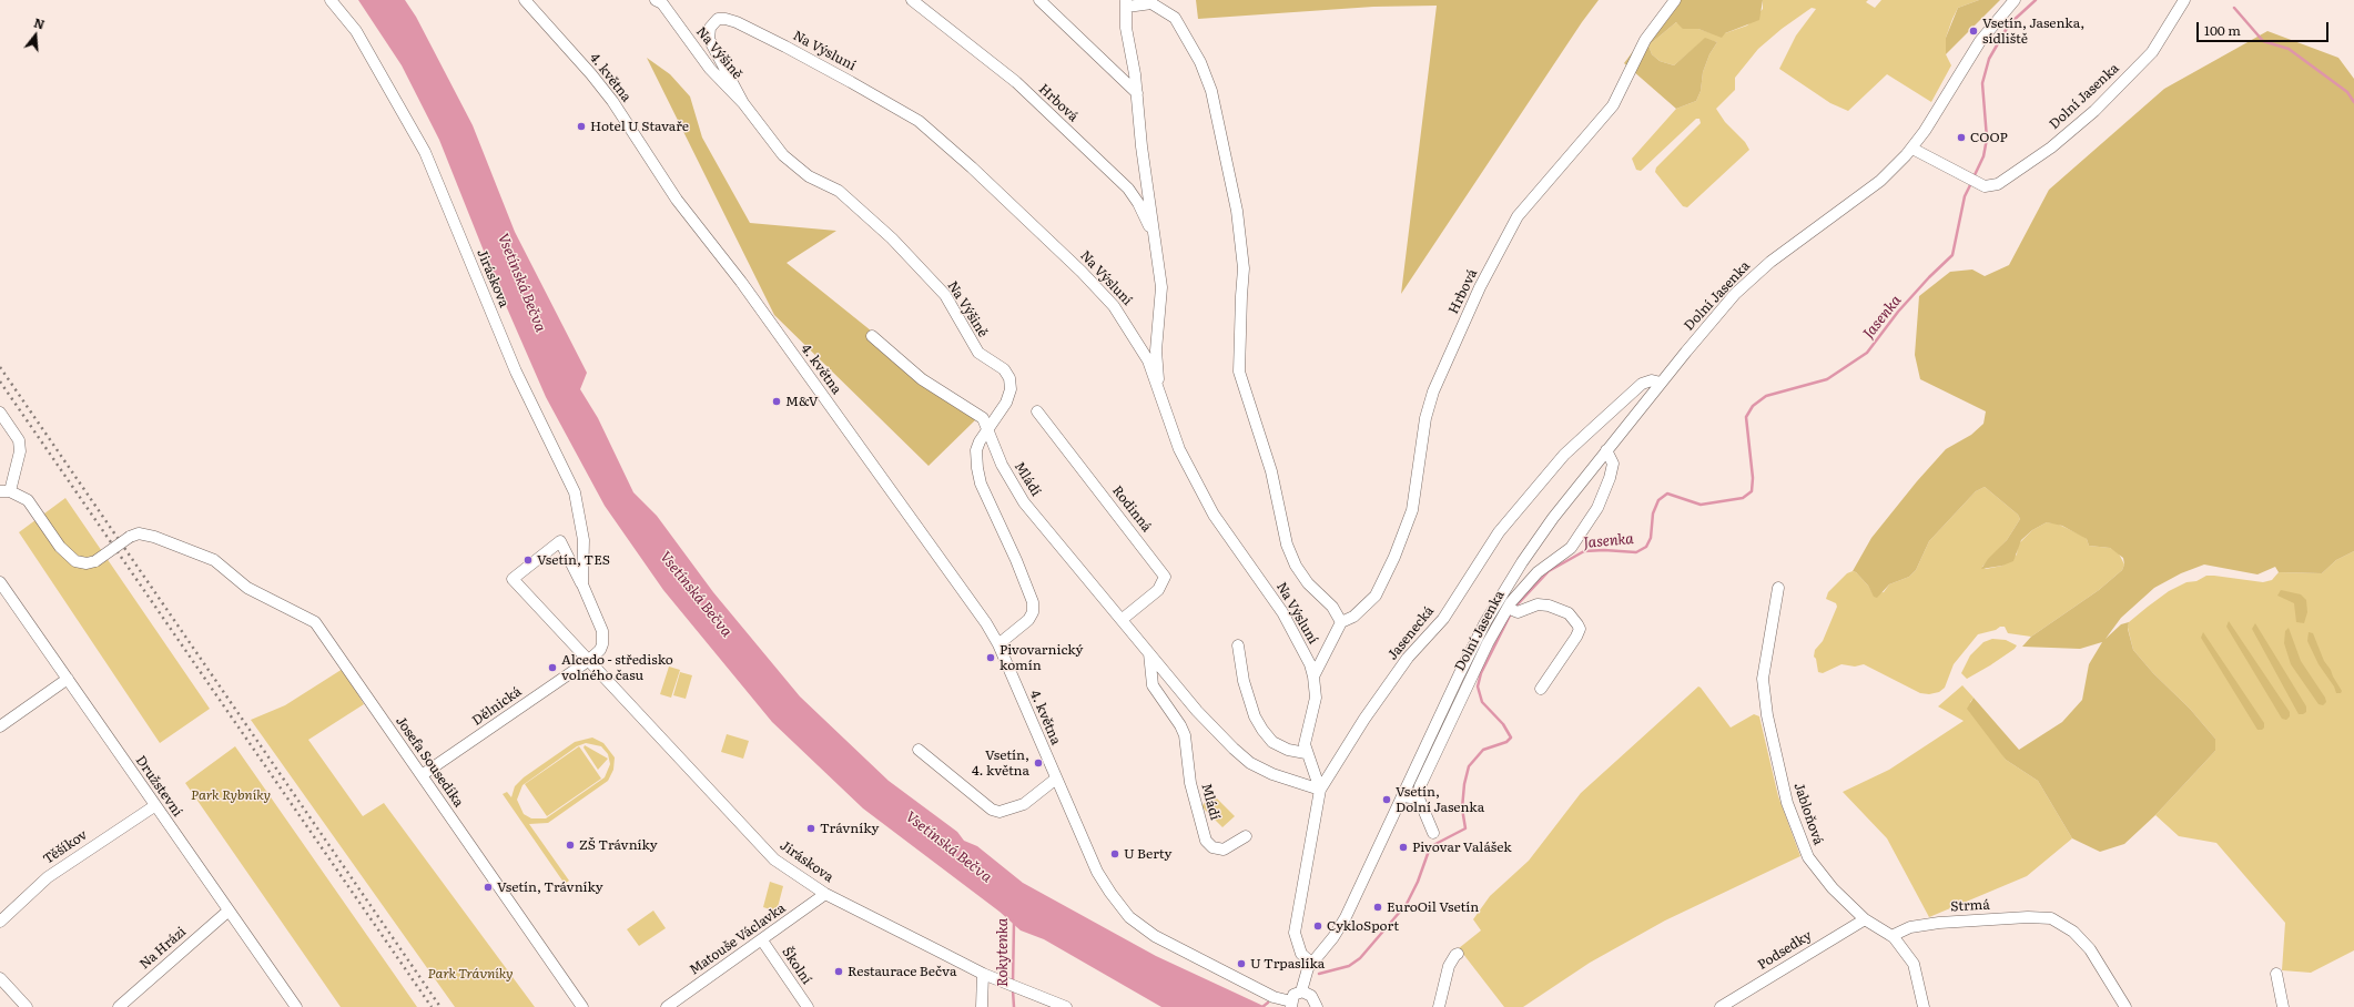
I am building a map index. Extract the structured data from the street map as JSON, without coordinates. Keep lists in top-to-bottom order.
{
  "streets": {
    "street": [
      "Na Výsluní",
      "Na Výšině",
      "4. května",
      "Dolní Jasenka",
      "Hrbová",
      "Jiráskova",
      "Mládí",
      "Rodinná",
      "Jasenecká",
      "Dělnická",
      "Josefa Sousedíka",
      "Družstevní",
      "Jabloňová",
      "Těšíkov",
      "Strmá",
      "Matouše Václavka",
      "Na Hrázi",
      "Podsedky",
      "Školní"
    ]
  },
  "crossings": [
    ["Na Výsluní", "Na Výšině"],
    ["Na Výsluní", "Hrbová"],
    ["Na Výsluní", "Mládí"],
    ["Na Výsluní", "Jasenecká"],
    ["Na Výšině", "4. května"],
    ["Na Výšině", "Mládí"],
    ["Dolní Jasenka", "Jasenecká"],
    ["Jiráskova", "Dělnická"],
    ["Jiráskova", "Matouše Václavka"],
    ["Mládí", "Rodinná"],
    ["Mládí", "Jasenecká"],
    ["Dělnická", "Josefa Sousedíka"],
    ["Družstevní", "Těšíkov"],
    ["Družstevní", "Na Hrázi"],
    ["Jabloňová", "Strmá"],
    ["Jabloňová", "Podsedky"],
    ["Matouše Václavka", "Školní"]
  ],
  "water": ["Vsetínská Bečva", "Jasenka", "Rokytenka"],
  "parks": ["Park Rybníky", "Park Trávníky"],
  "places": [
    "Vsetín, Jasenka, sídliště",
    "Hotel U Stavaře",
    "COOP",
    "M&V",
    "Vsetín, TES",
    "Pivovarnický komín",
    "Alcedo - středisko volného času",
    "Vsetín, 4. května",
    "Vsetín, Dolní Jasenka",
    "Trávníky",
    "ZŠ Trávníky",
    "Pivovar Valášek",
    "U Berty",
    "Vsetín, Trávníky",
    "EuroOil Vsetín",
    "CykloSport",
    "U Trpaslíka",
    "Restaurace Bečva"
  ],
  "scale_bar": "100 m",
  "north": "top"
}
